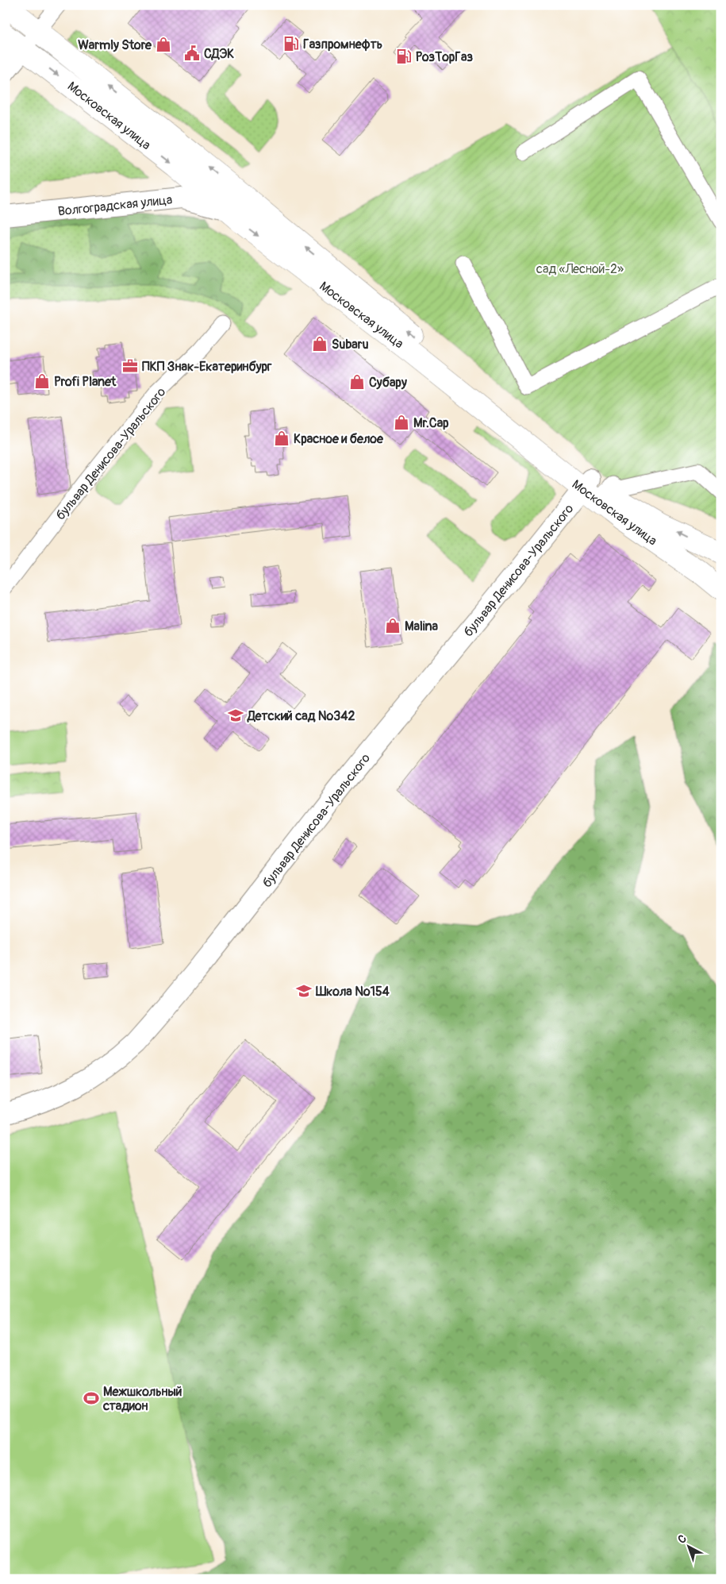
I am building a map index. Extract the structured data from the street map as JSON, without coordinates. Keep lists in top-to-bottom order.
{
  "streets": {
    "main road": ["Московская улица"],
    "street": ["Волгоградская улица", "бульвар Денисова-Уральского"]
  },
  "crossings": [
    ["Московская улица", "Волгоградская улица"],
    ["Московская улица", "бульвар Денисова-Уральского"]
  ],
  "parks": ["сад «Лесной-2»"],
  "places": {
    "fuel station": ["Газпромнефть", "РозТорГаз"],
    "shop": [
      "Warmly Store",
      "Subaru",
      "Profi Planet",
      "Субару",
      "Mr.Cap",
      "Красное и белое",
      "Malina"
    ],
    "public building": ["СДЭК"],
    "office": ["ПКП Знак-Екатеринбург"],
    "school or university": ["Детский сад №342", "Школа №154"],
    "sports": ["Межшкольный стадион"]
  },
  "north": "top left"
}
